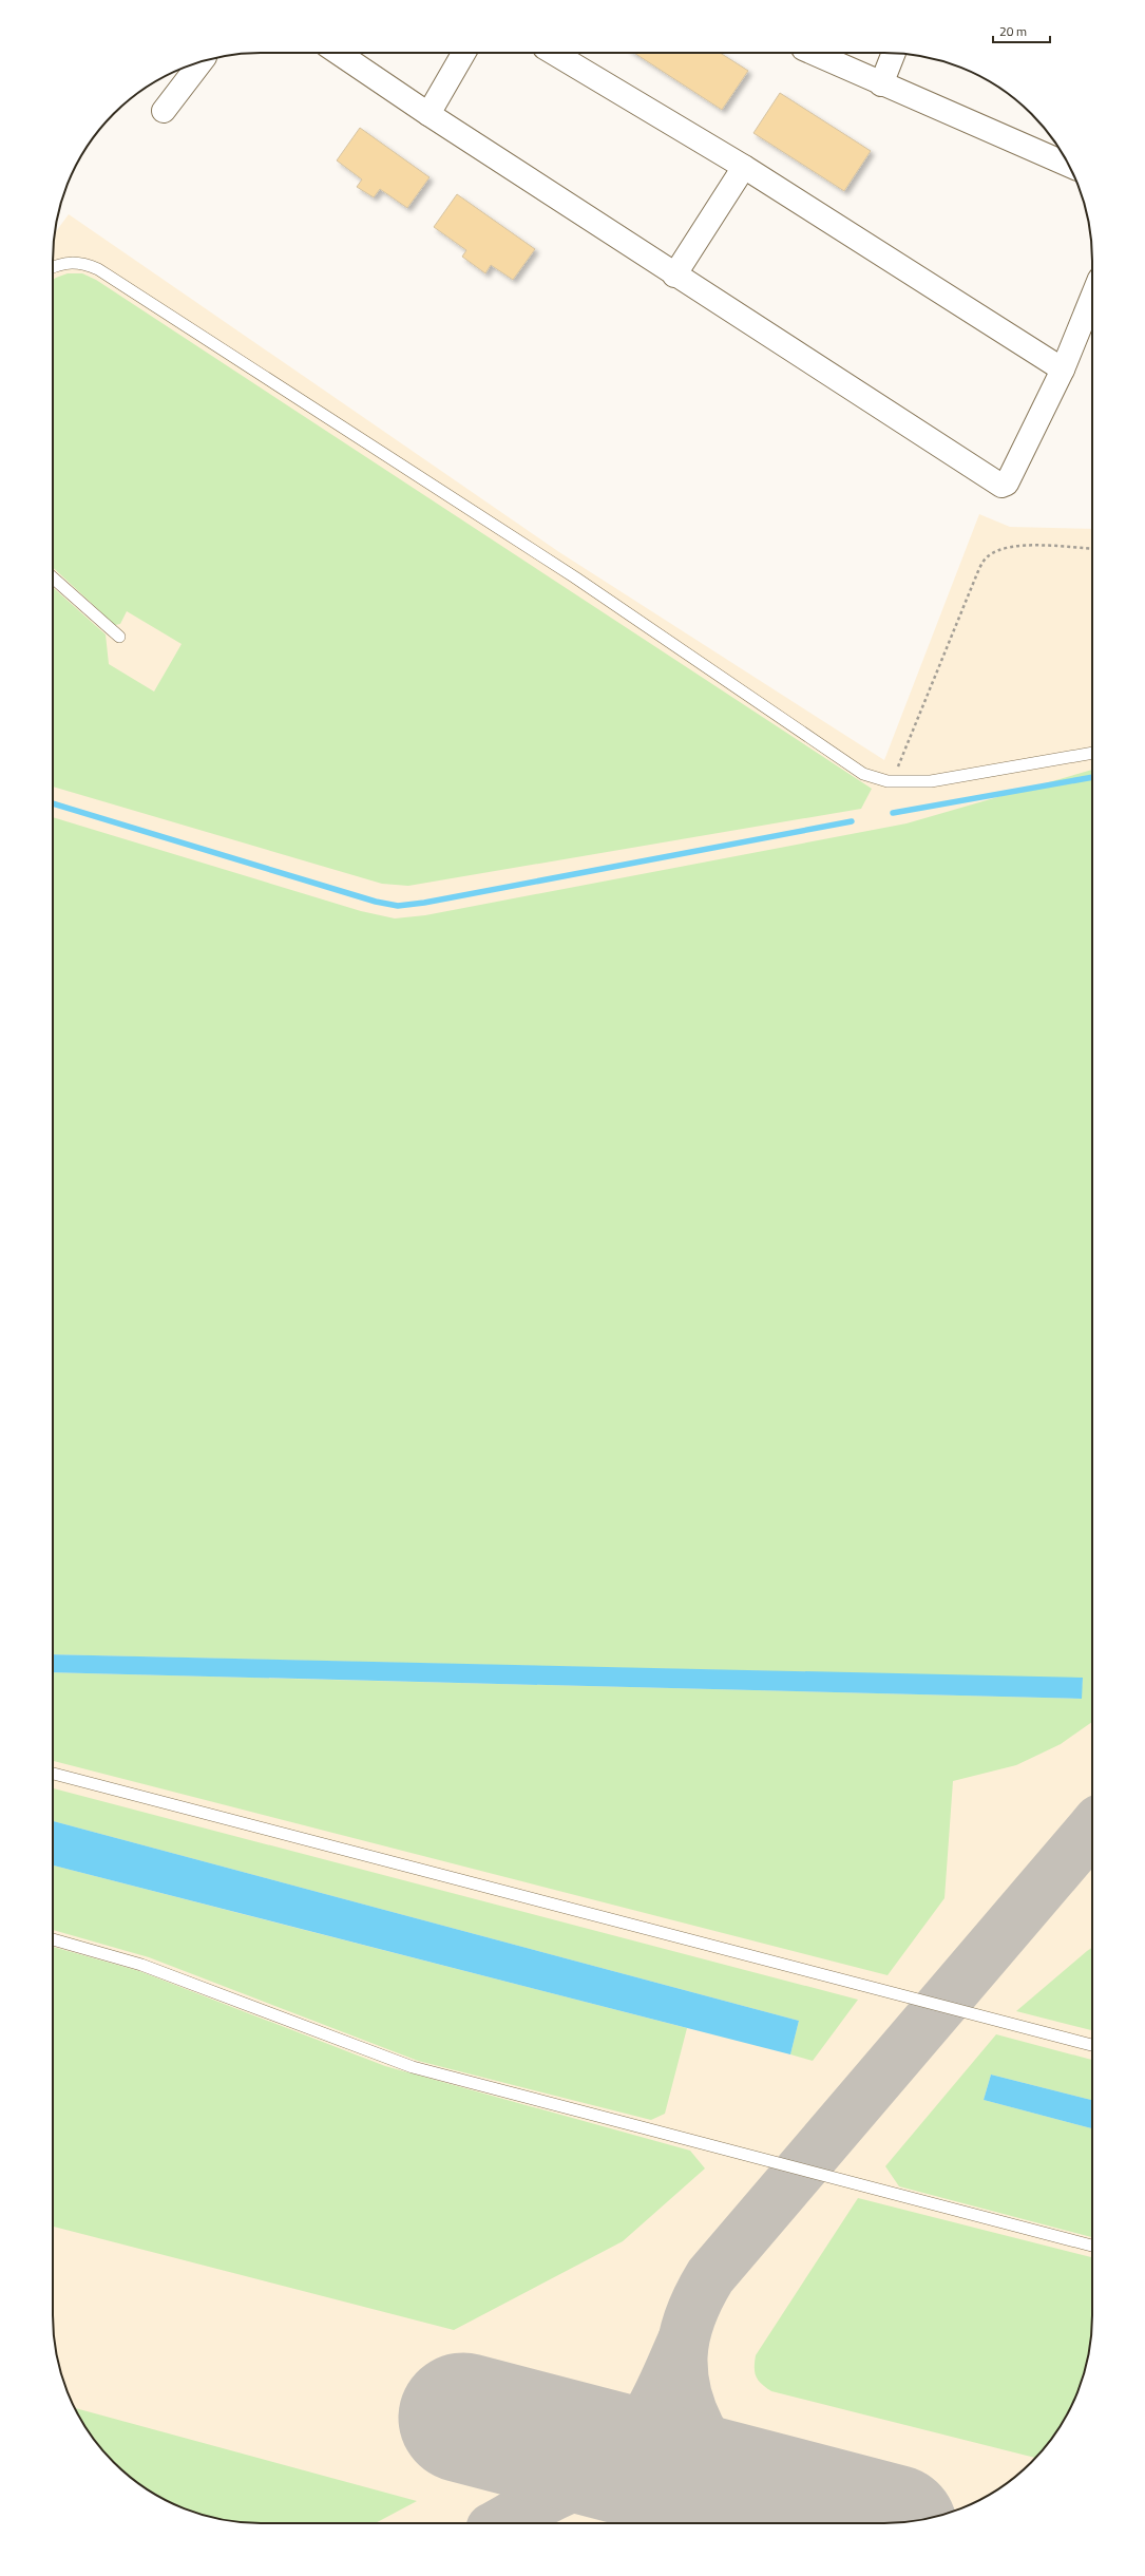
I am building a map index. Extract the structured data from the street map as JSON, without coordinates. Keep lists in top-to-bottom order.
{
  "scale_bar": "20 m"
}
